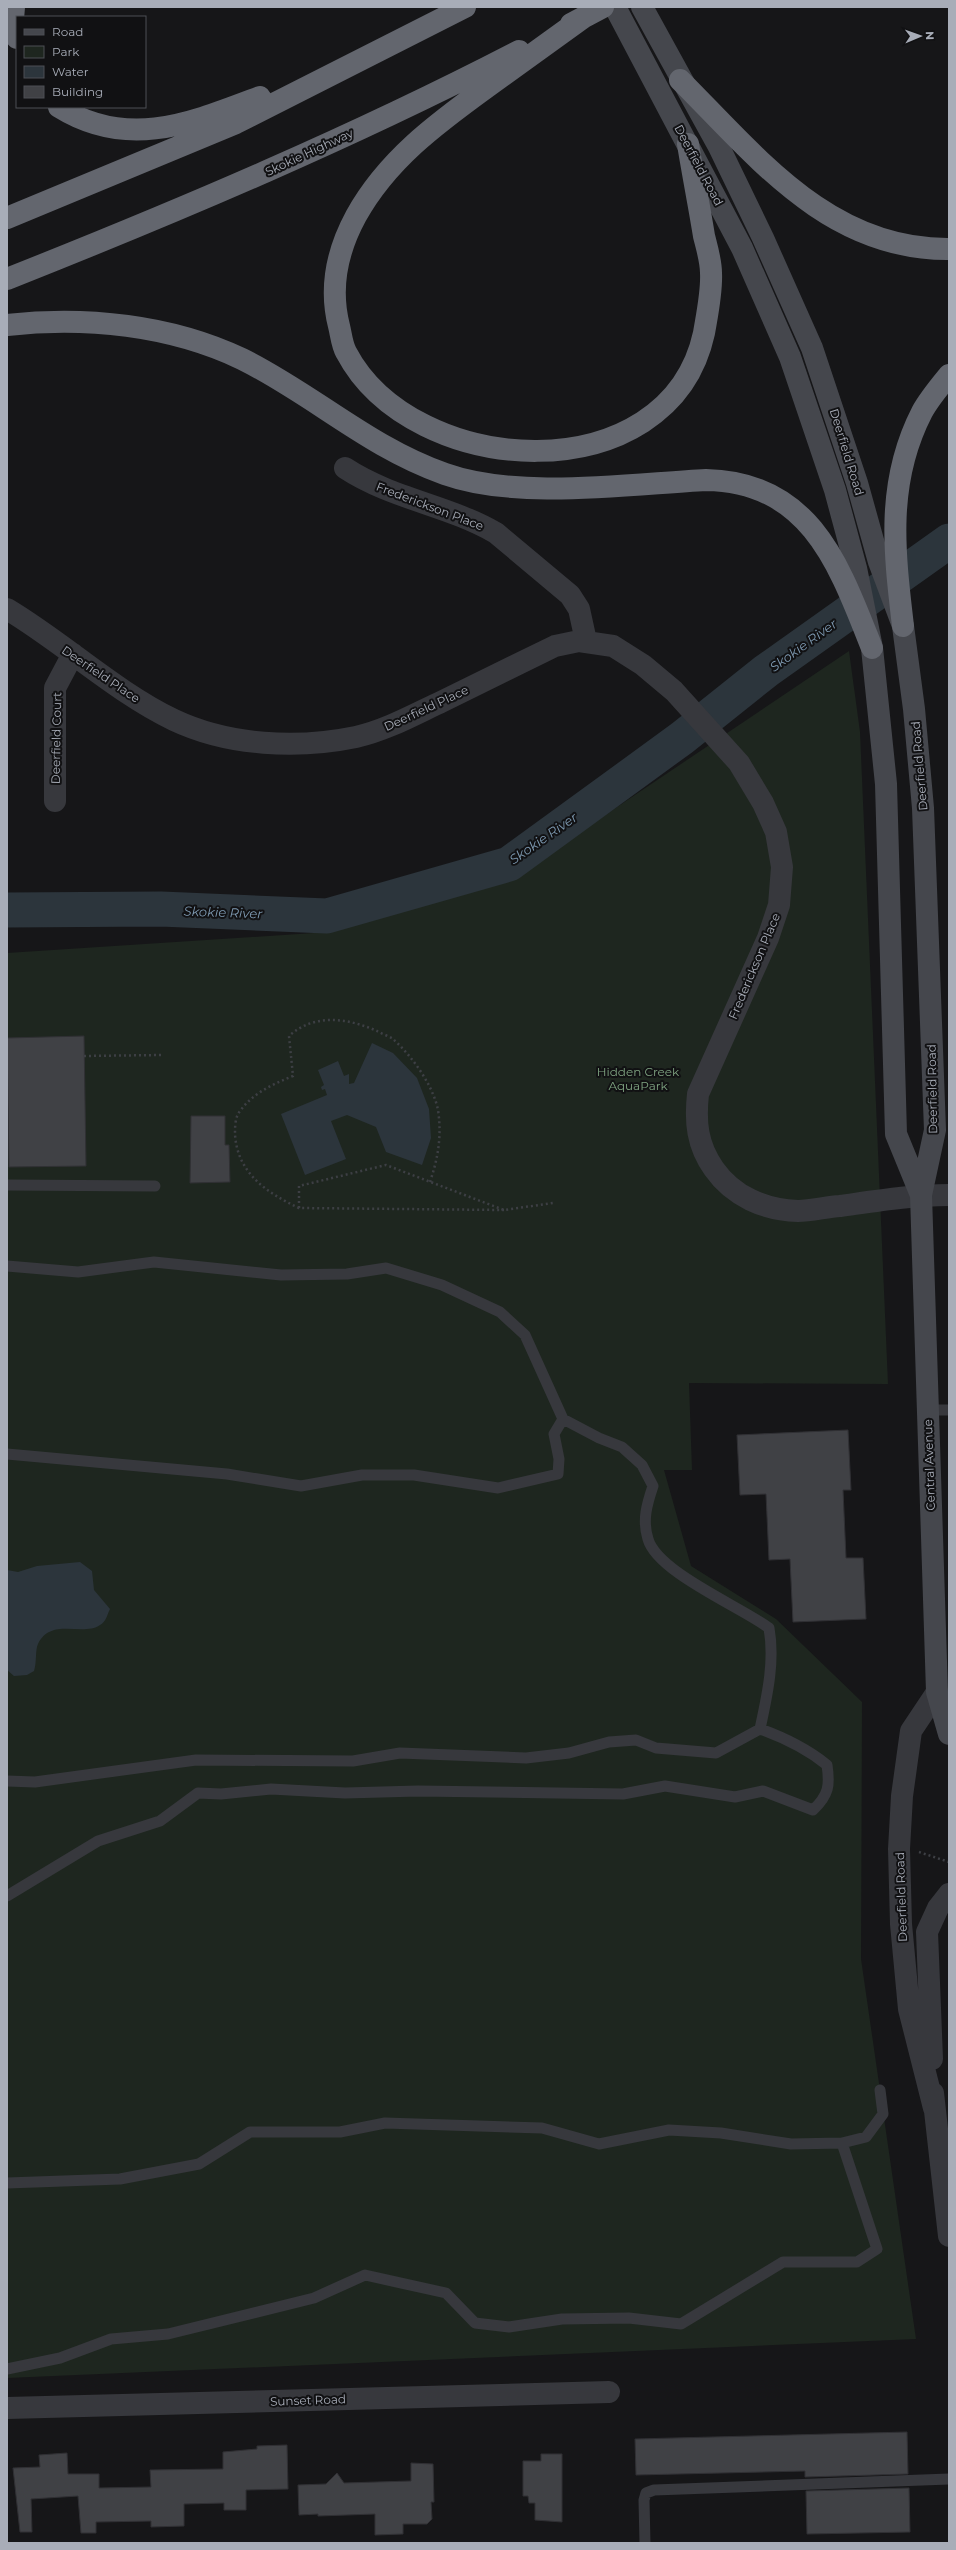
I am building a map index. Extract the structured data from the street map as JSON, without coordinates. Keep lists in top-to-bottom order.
{
  "streets": {
    "highway": ["Skokie Highway"],
    "main road": ["Deerfield Road", "Central Avenue"],
    "street": [
      "Frederickson Place",
      "Deerfield Place",
      "Deerfield Court",
      "Sunset Road"
    ]
  },
  "crossings": [
    ["Deerfield Road", "Frederickson Place"],
    ["Deerfield Road", "Central Avenue"],
    ["Frederickson Place", "Deerfield Place"],
    ["Frederickson Place", "Central Avenue"],
    ["Deerfield Place", "Deerfield Court"]
  ],
  "water": ["Skokie River"],
  "parks": ["Hidden Creek AquaPark"],
  "legend": [
    "Road",
    "Park",
    "Water",
    "Building"
  ],
  "north": "right"
}
